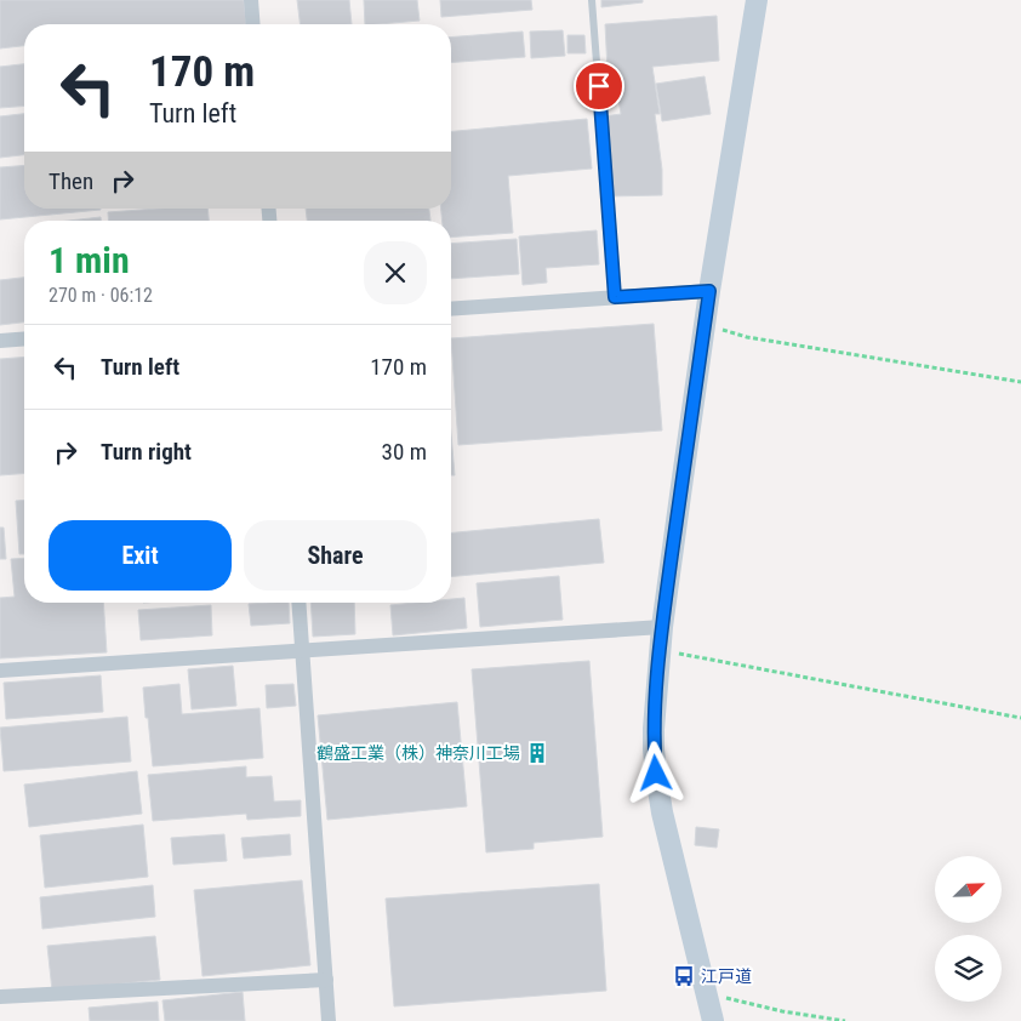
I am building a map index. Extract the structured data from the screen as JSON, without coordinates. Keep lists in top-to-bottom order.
{
  "places": {
    "building": ["鶴盛工業（株）神奈川工場"],
    "bus stop": ["江戸道"]
  },
  "north": "top right",
  "page": {
    "turn": ["170 m", "Turn left"],
    "then": "Then",
    "heading": ["1 min", "270 m · 06:12"],
    "list": [
      {
        "name": "Turn left",
        "value": "170 m"
      },
      {
        "name": "Turn right",
        "value": "30 m"
      }
    ],
    "buttons": ["Exit", "Share"]
  }
}
